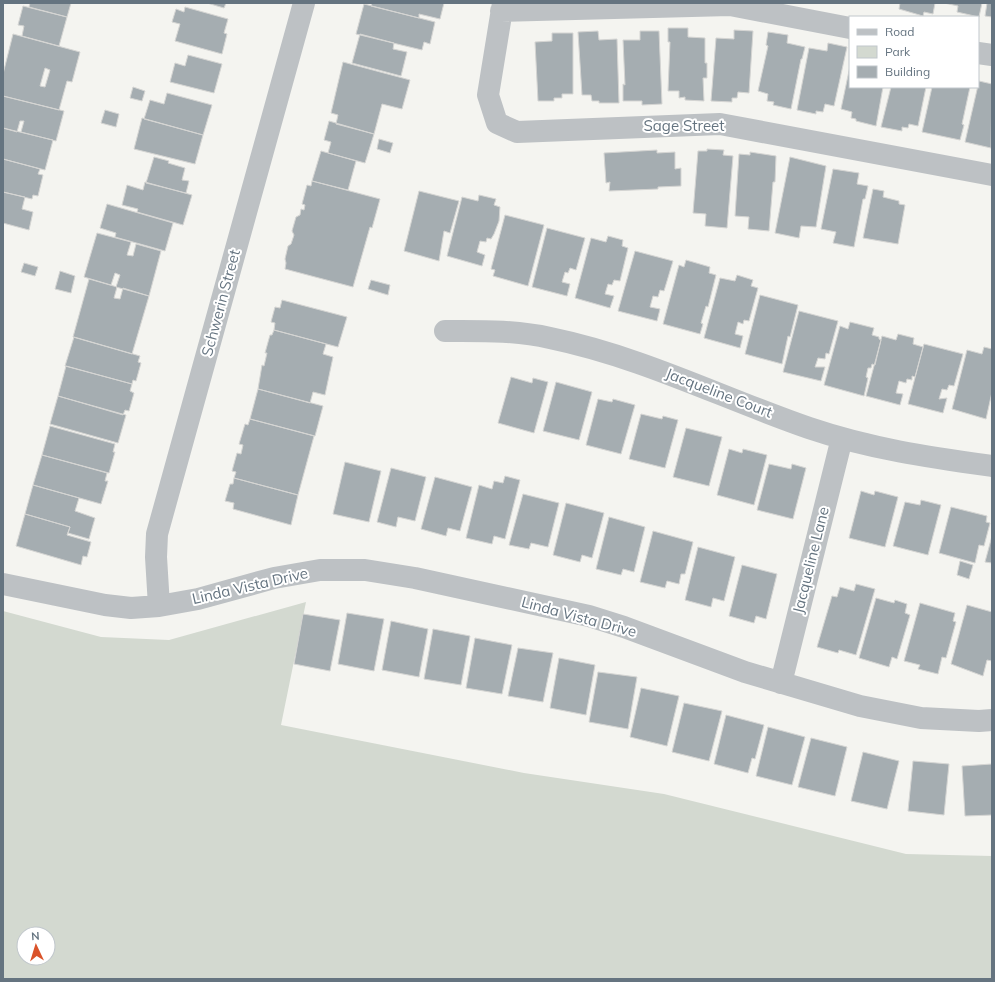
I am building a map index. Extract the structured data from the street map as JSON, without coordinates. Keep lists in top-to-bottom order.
{
  "streets": {
    "street": [
      "Sage Street",
      "Schwerin Street",
      "Jacqueline Court",
      "Jacqueline Lane",
      "Linda Vista Drive"
    ]
  },
  "crossings": [
    ["Schwerin Street", "Linda Vista Drive"],
    ["Jacqueline Court", "Jacqueline Lane"],
    ["Jacqueline Lane", "Linda Vista Drive"]
  ],
  "legend": ["Road", "Park", "Building"],
  "north": "top"
}
